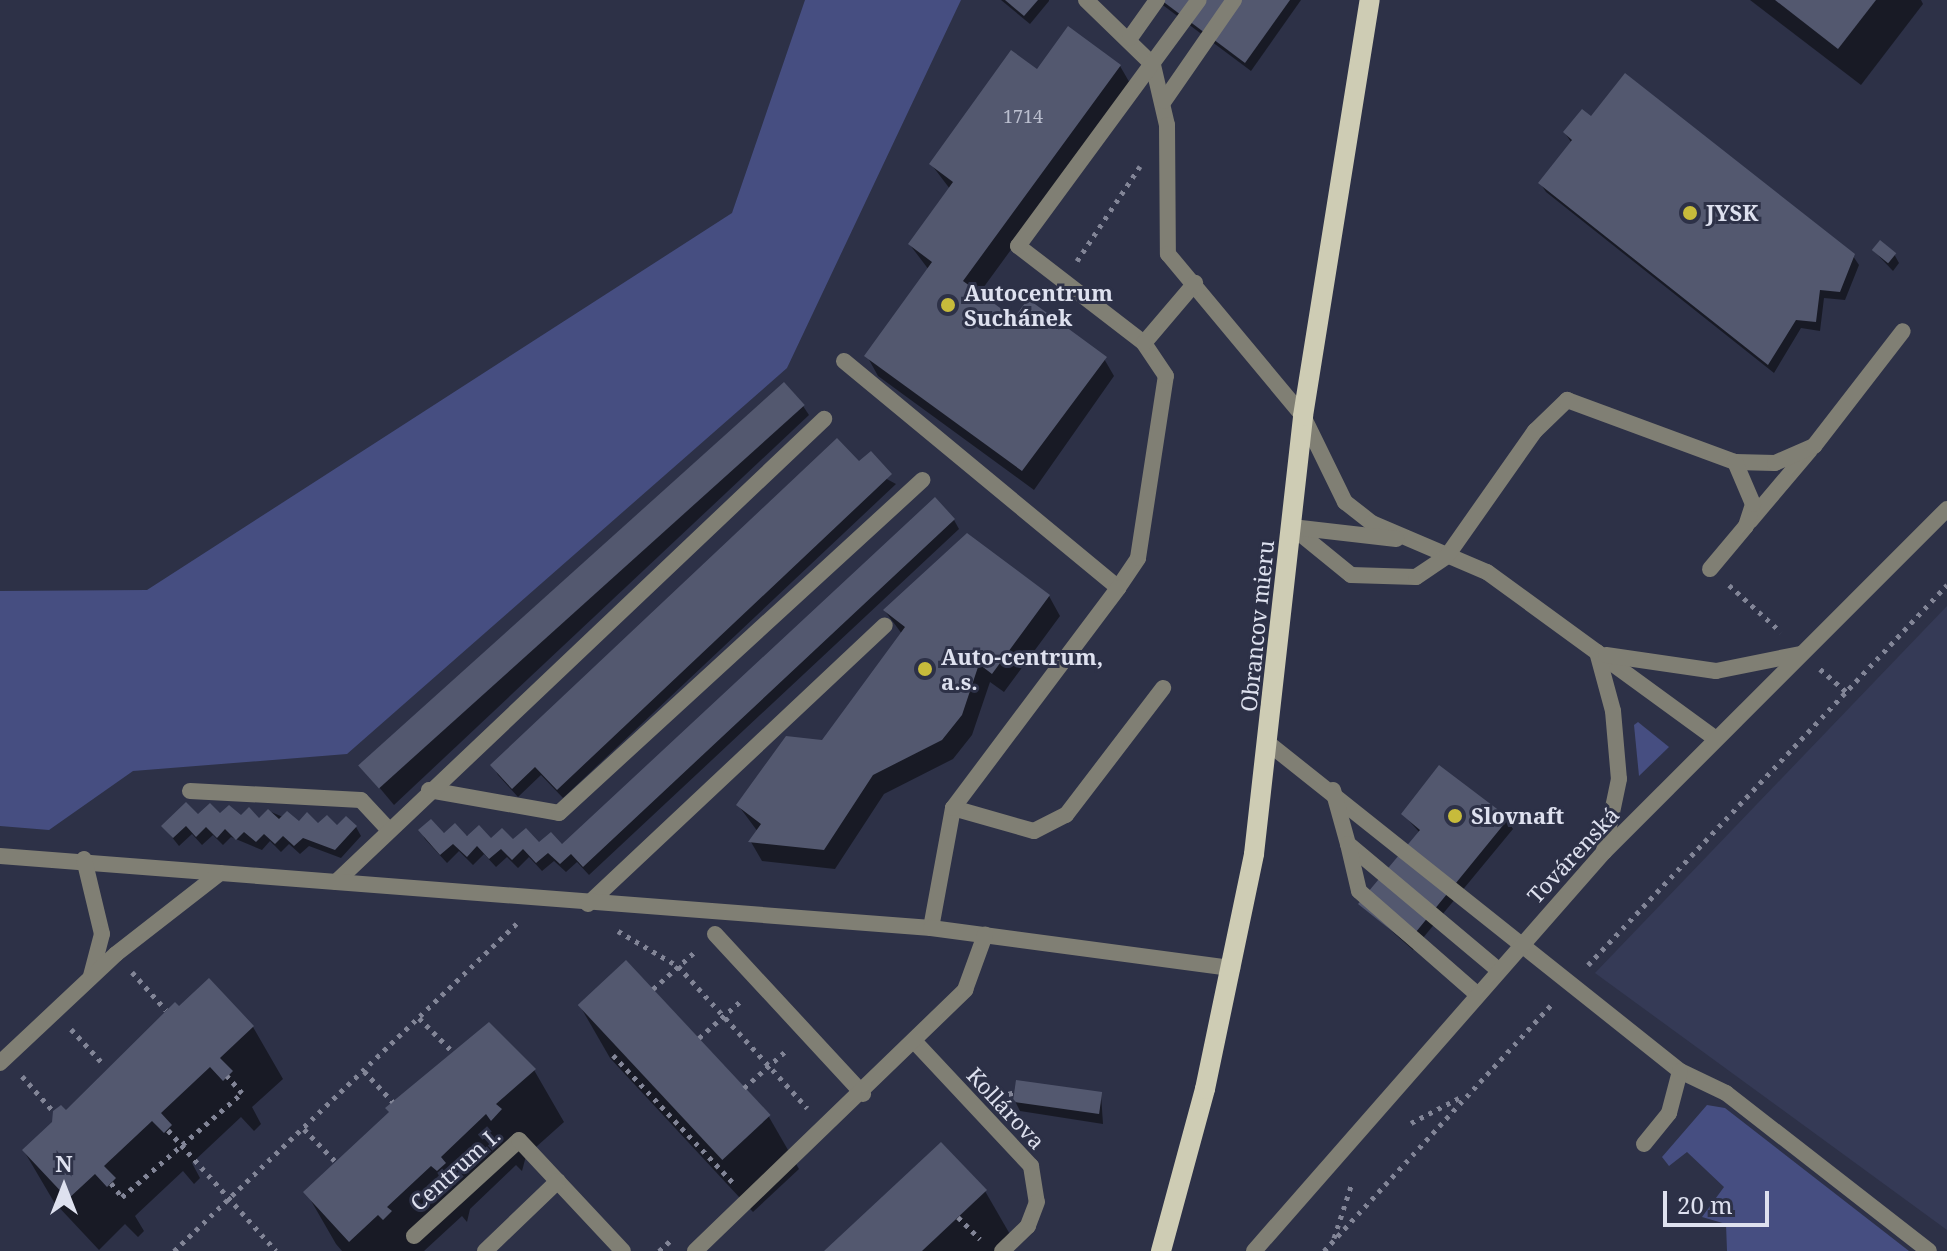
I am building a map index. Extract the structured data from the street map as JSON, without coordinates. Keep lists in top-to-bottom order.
{
  "streets": {
    "main road": ["Obrancov mieru"],
    "street": ["Továrenská", "Kollárova", "Centrum I."]
  },
  "places": [
    "JYSK",
    "Autocentrum Suchánek",
    "Auto-centrum, a.s.",
    "Slovnaft"
  ],
  "house_numbers": ["1714"],
  "scale_bar": "20 m",
  "north": "top"
}
